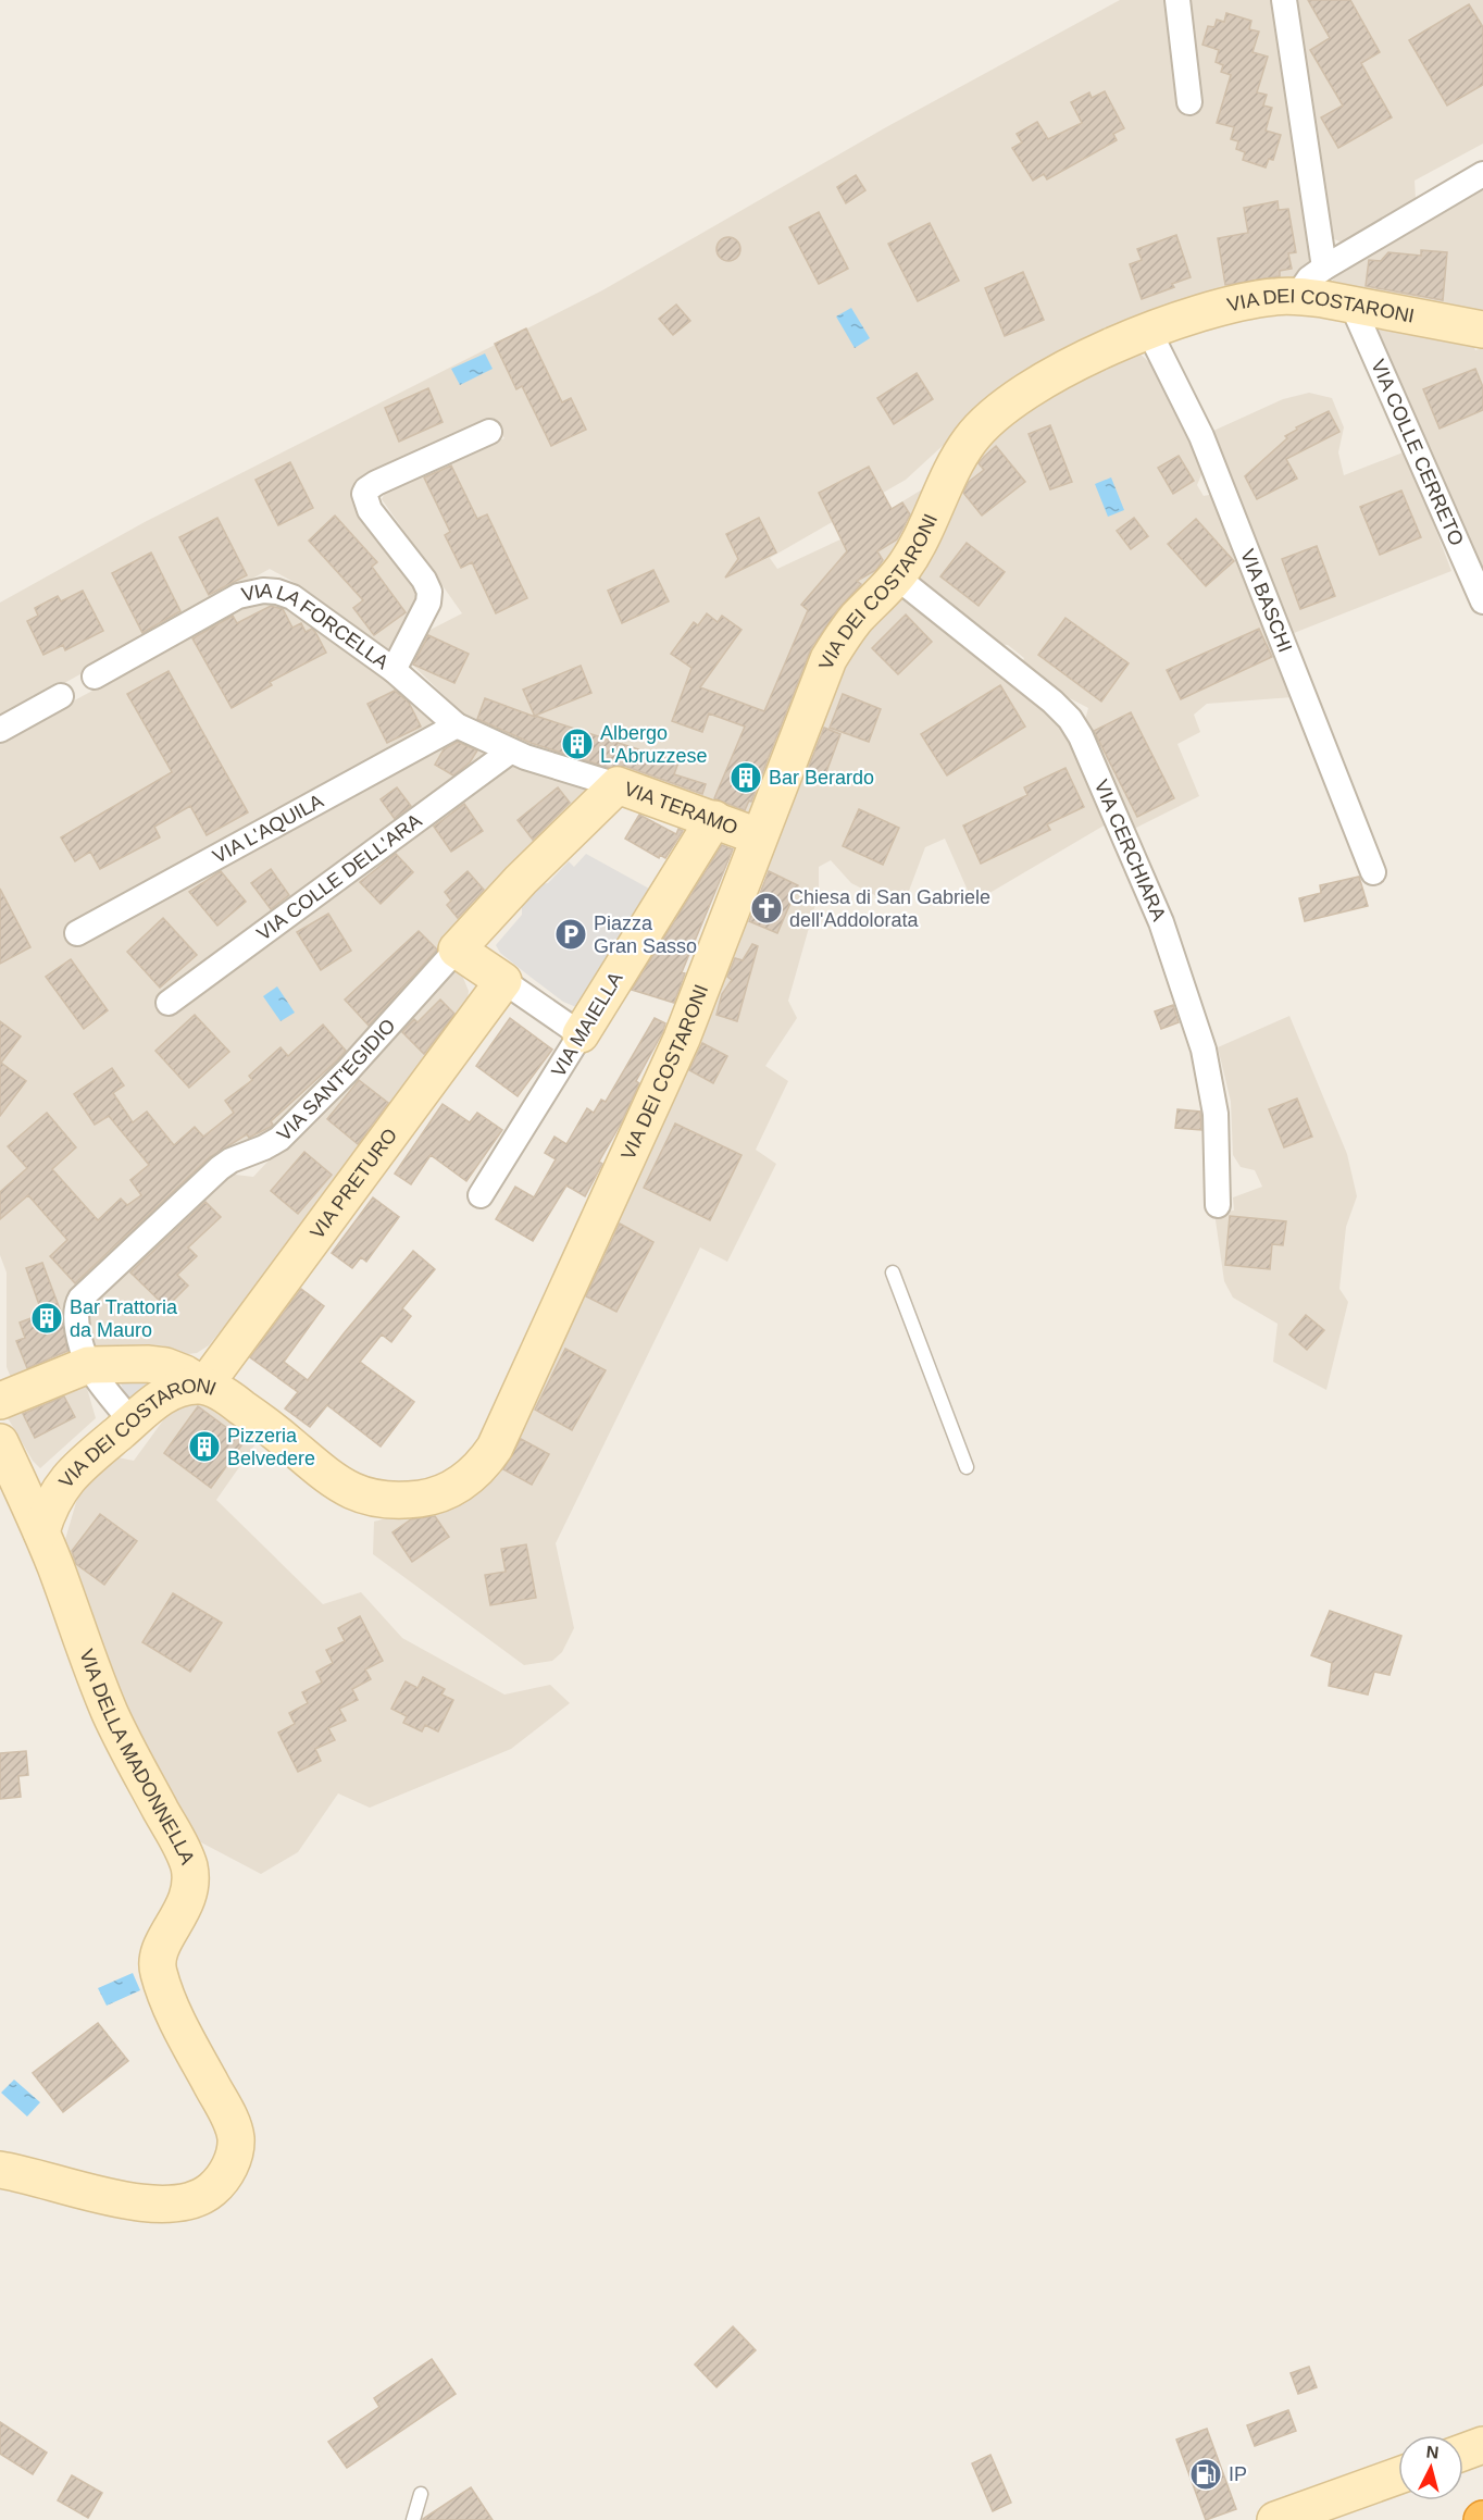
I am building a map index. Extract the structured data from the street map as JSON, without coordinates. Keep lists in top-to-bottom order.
{
  "streets": {
    "street": [
      "VIA DEI COSTARONI",
      "VIA COLLE CERRETO",
      "VIA BASCHI",
      "VIA LA FORCELLA",
      "VIA TERAMO",
      "VIA L'AQUILA",
      "VIA CERCHIARA",
      "VIA COLLE DELL'ARA",
      "VIA MAIELLA",
      "VIA SANT'EGIDIO",
      "VIA PRETURO",
      "VIA DELLA MADONNELLA"
    ]
  },
  "crossings": [
    ["VIA DEI COSTARONI", "VIA COLLE CERRETO"],
    ["VIA DEI COSTARONI", "VIA BASCHI"],
    ["VIA DEI COSTARONI", "VIA TERAMO"],
    ["VIA DEI COSTARONI", "VIA CERCHIARA"],
    ["VIA DEI COSTARONI", "VIA SANT'EGIDIO"],
    ["VIA DEI COSTARONI", "VIA PRETURO"],
    ["VIA DEI COSTARONI", "VIA DELLA MADONNELLA"],
    ["VIA LA FORCELLA", "VIA TERAMO"],
    ["VIA LA FORCELLA", "VIA L'AQUILA"],
    ["VIA TERAMO", "VIA L'AQUILA"],
    ["VIA TERAMO", "VIA COLLE DELL'ARA"],
    ["VIA TERAMO", "VIA MAIELLA"],
    ["VIA TERAMO", "VIA SANT'EGIDIO"]
  ],
  "places": {
    "building": [
      "Albergo L'Abruzzese",
      "Bar Berardo",
      "Bar Trattoria da Mauro",
      "Pizzeria Belvedere"
    ],
    "church": ["Chiesa di San Gabriele dell'Addolorata"],
    "parking": ["Piazza Gran Sasso"],
    "fuel station": ["IP"]
  },
  "north": "top"
}
